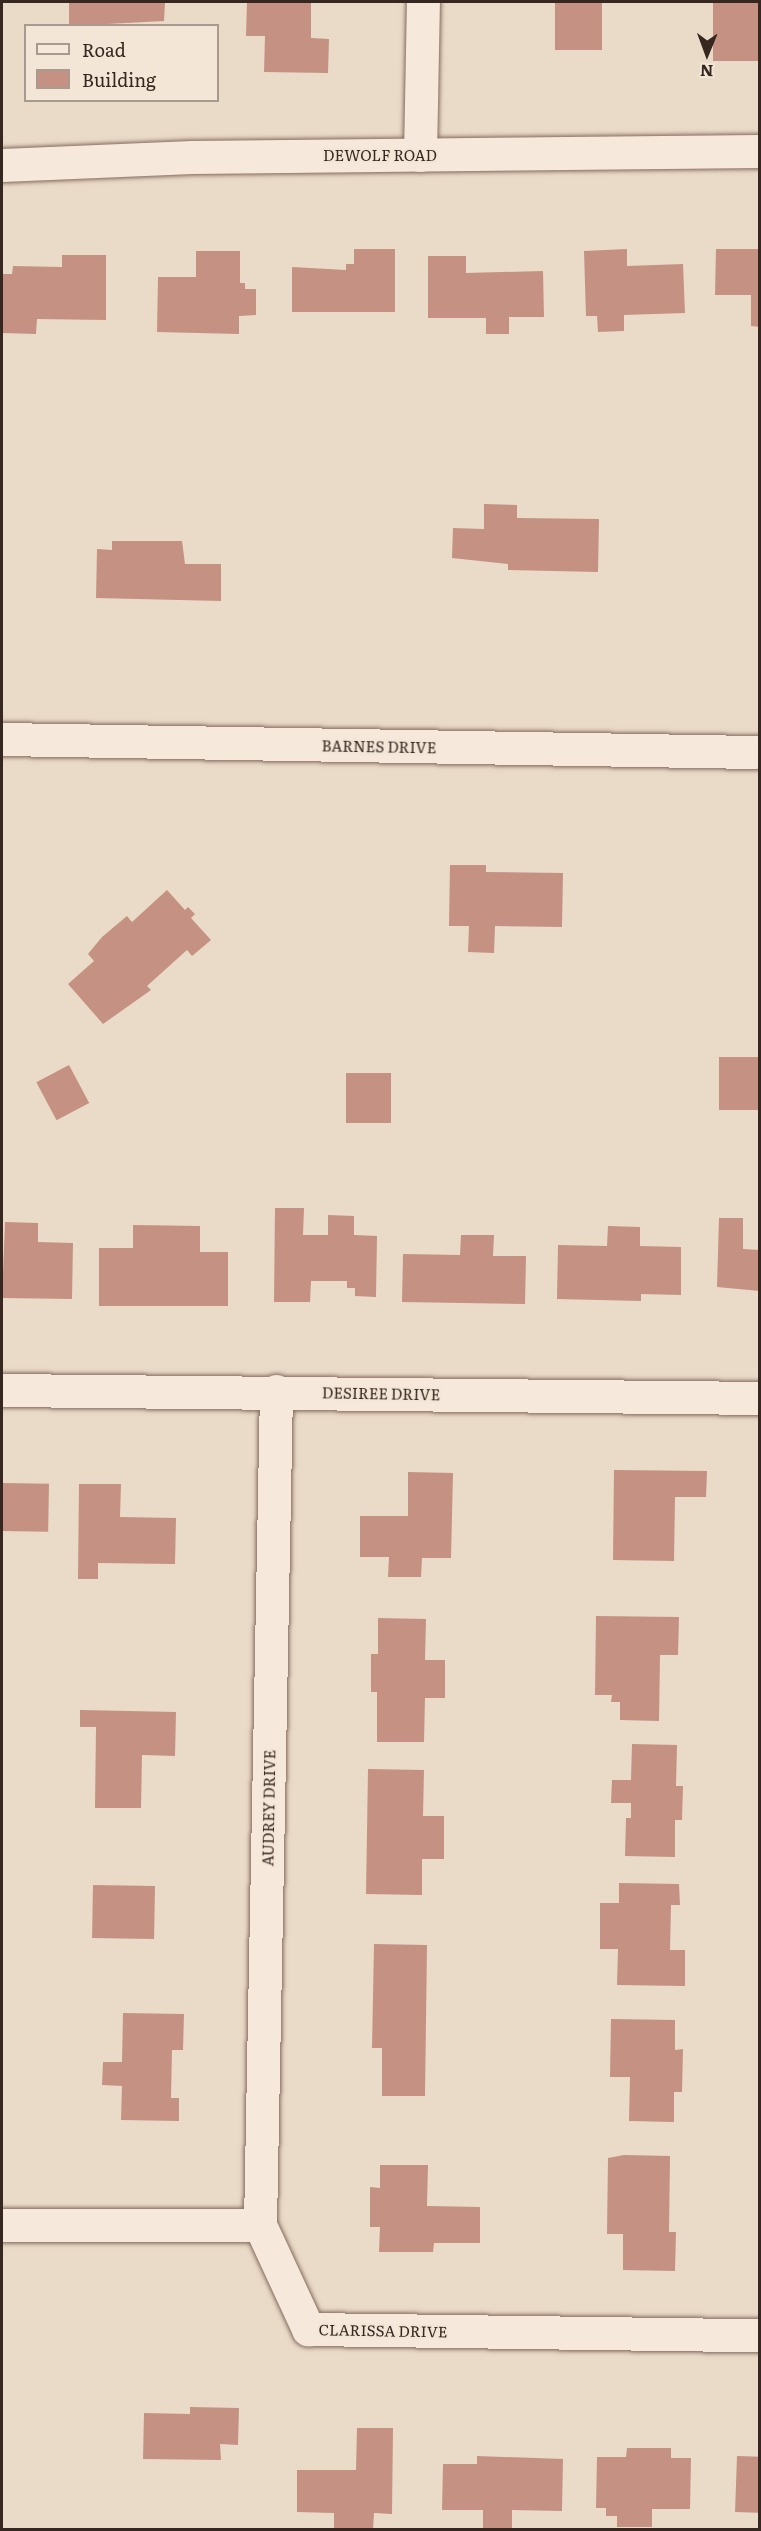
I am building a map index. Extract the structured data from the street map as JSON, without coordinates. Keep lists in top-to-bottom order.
{
  "streets": {
    "street": [
      "DEWOLF ROAD",
      "BARNES DRIVE",
      "DESIREE DRIVE",
      "AUDREY DRIVE",
      "CLARISSA DRIVE"
    ]
  },
  "crossings": [
    ["DESIREE DRIVE", "AUDREY DRIVE"],
    ["AUDREY DRIVE", "CLARISSA DRIVE"]
  ],
  "legend": ["Road", "Building"],
  "north": "bottom"
}
